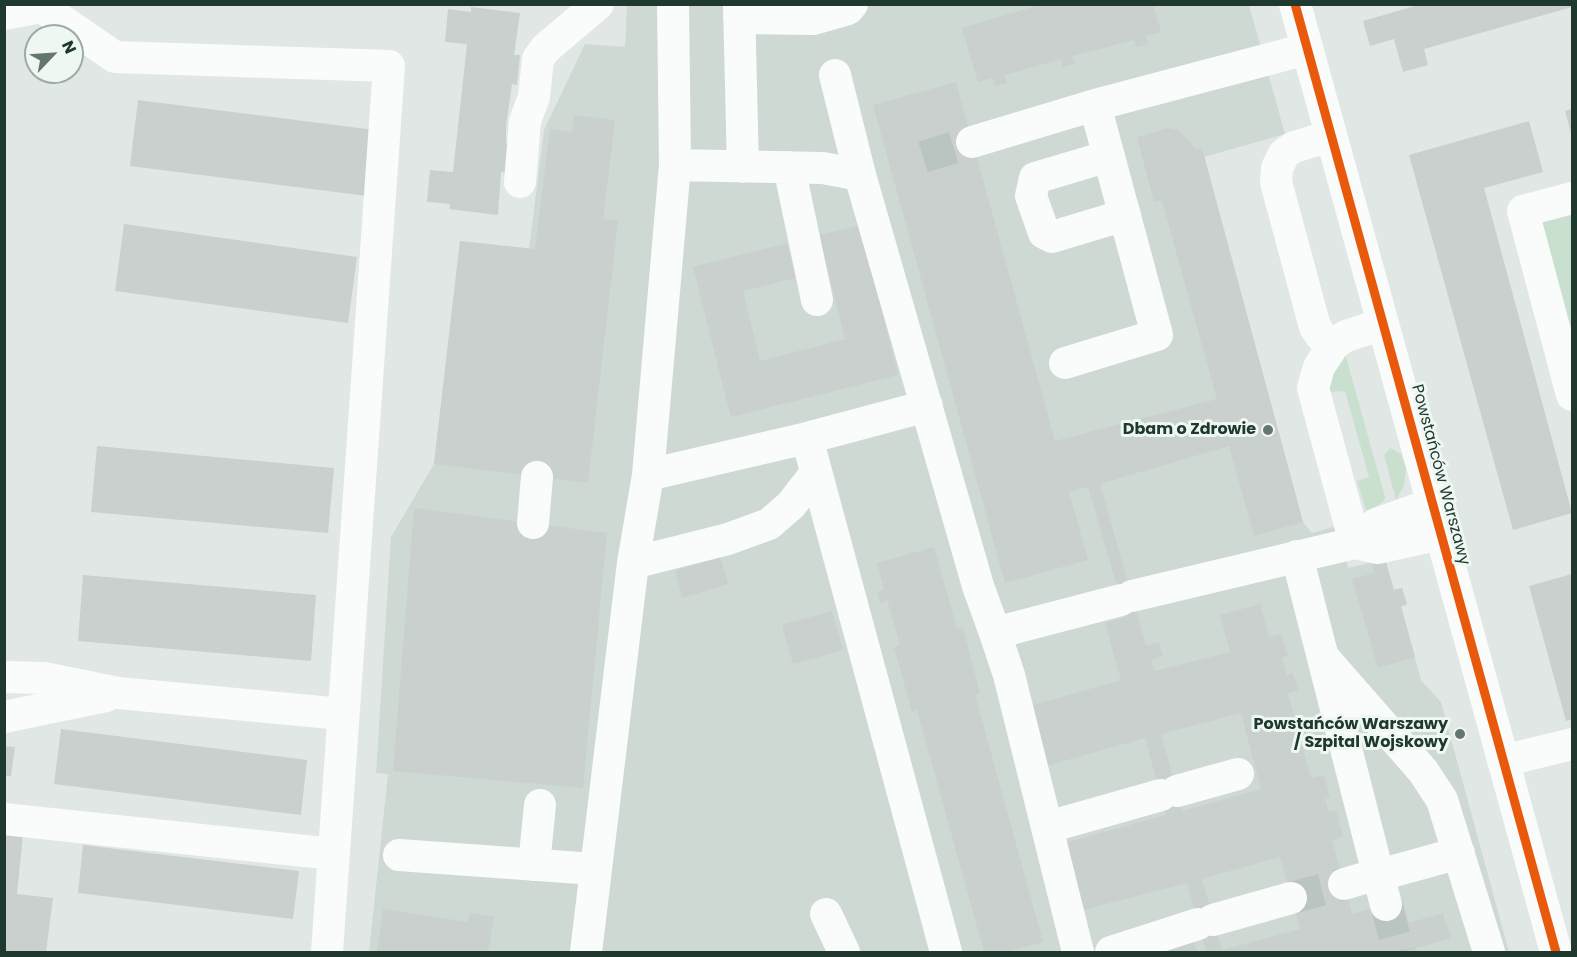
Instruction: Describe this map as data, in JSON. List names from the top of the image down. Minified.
{"streets":{"street":["Powstańców Warszawy"]},"places":["Dbam o Zdrowie","Powstańców Warszawy / Szpital Wojskowy"],"north":"top right"}
